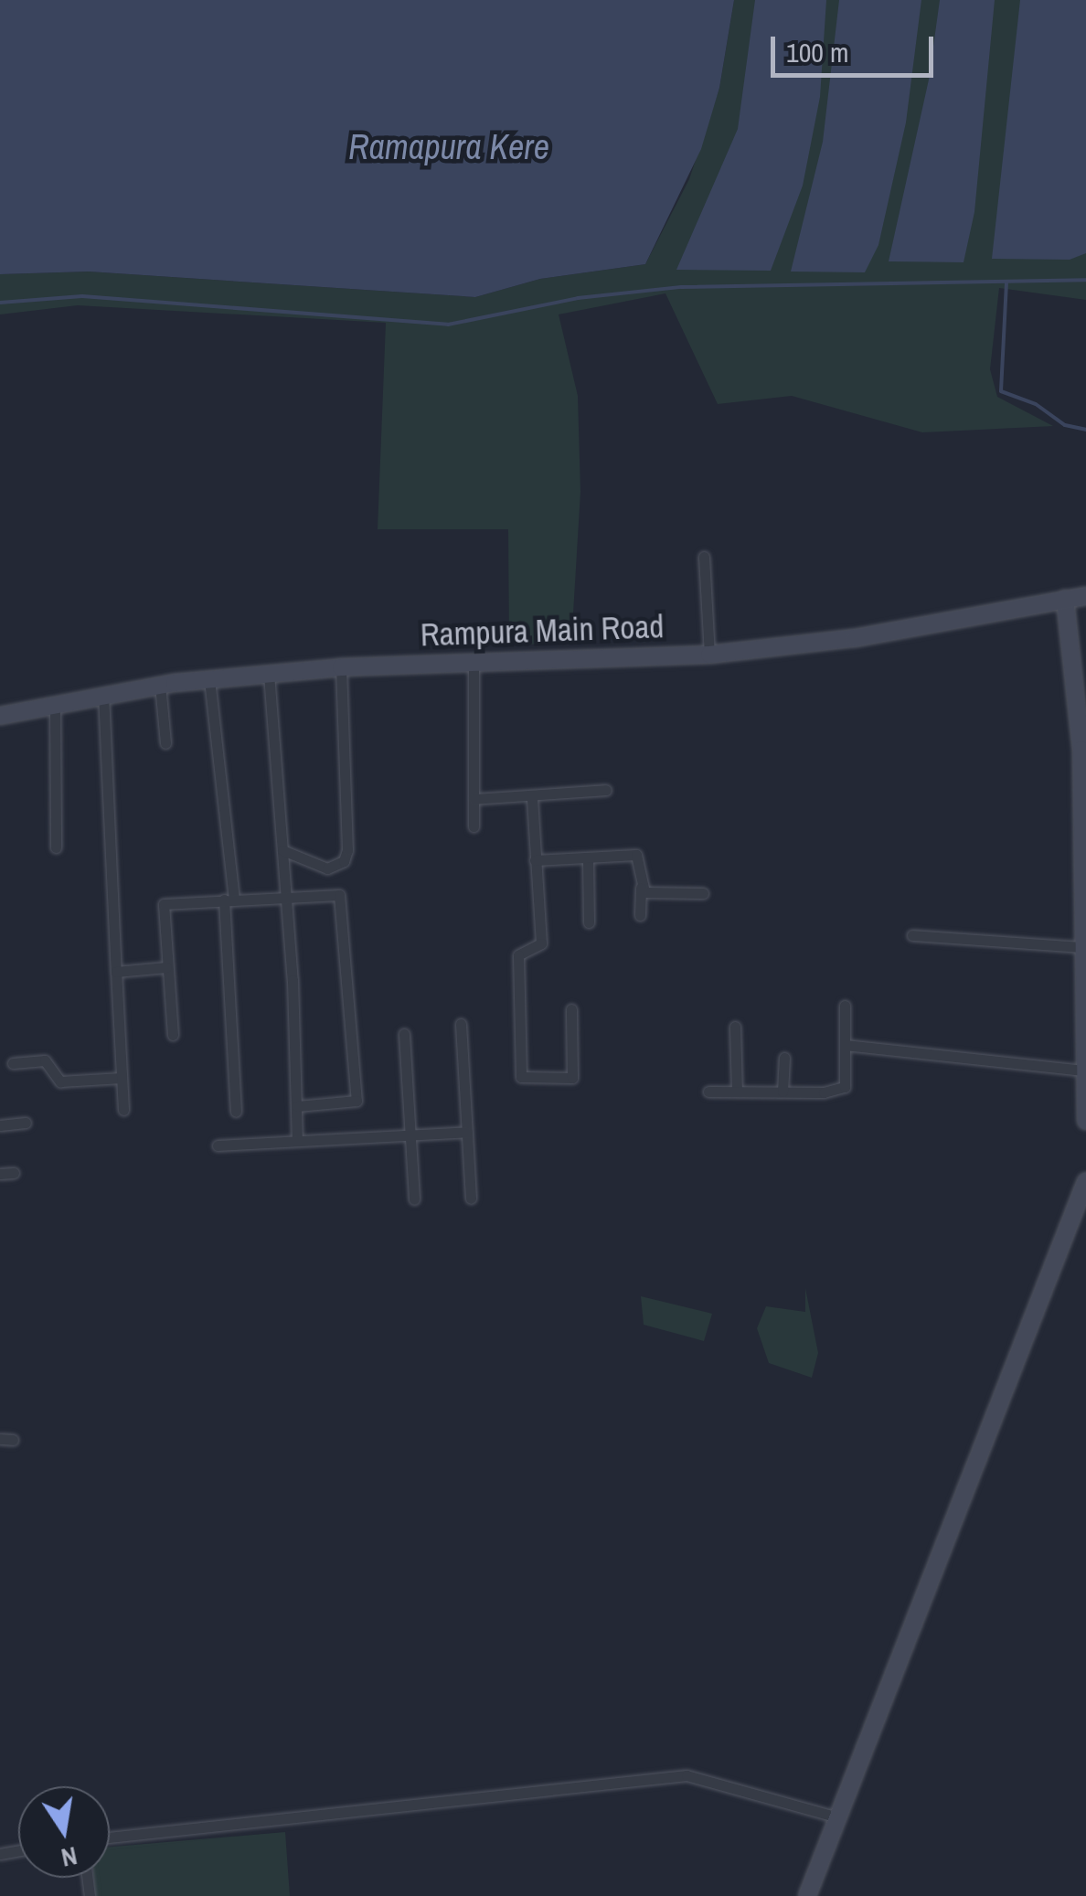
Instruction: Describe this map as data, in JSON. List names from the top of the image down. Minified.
{"streets":{"main road":["Rampura Main Road"]},"water":["Ramapura Kere"],"scale_bar":"100 m","north":"bottom"}
